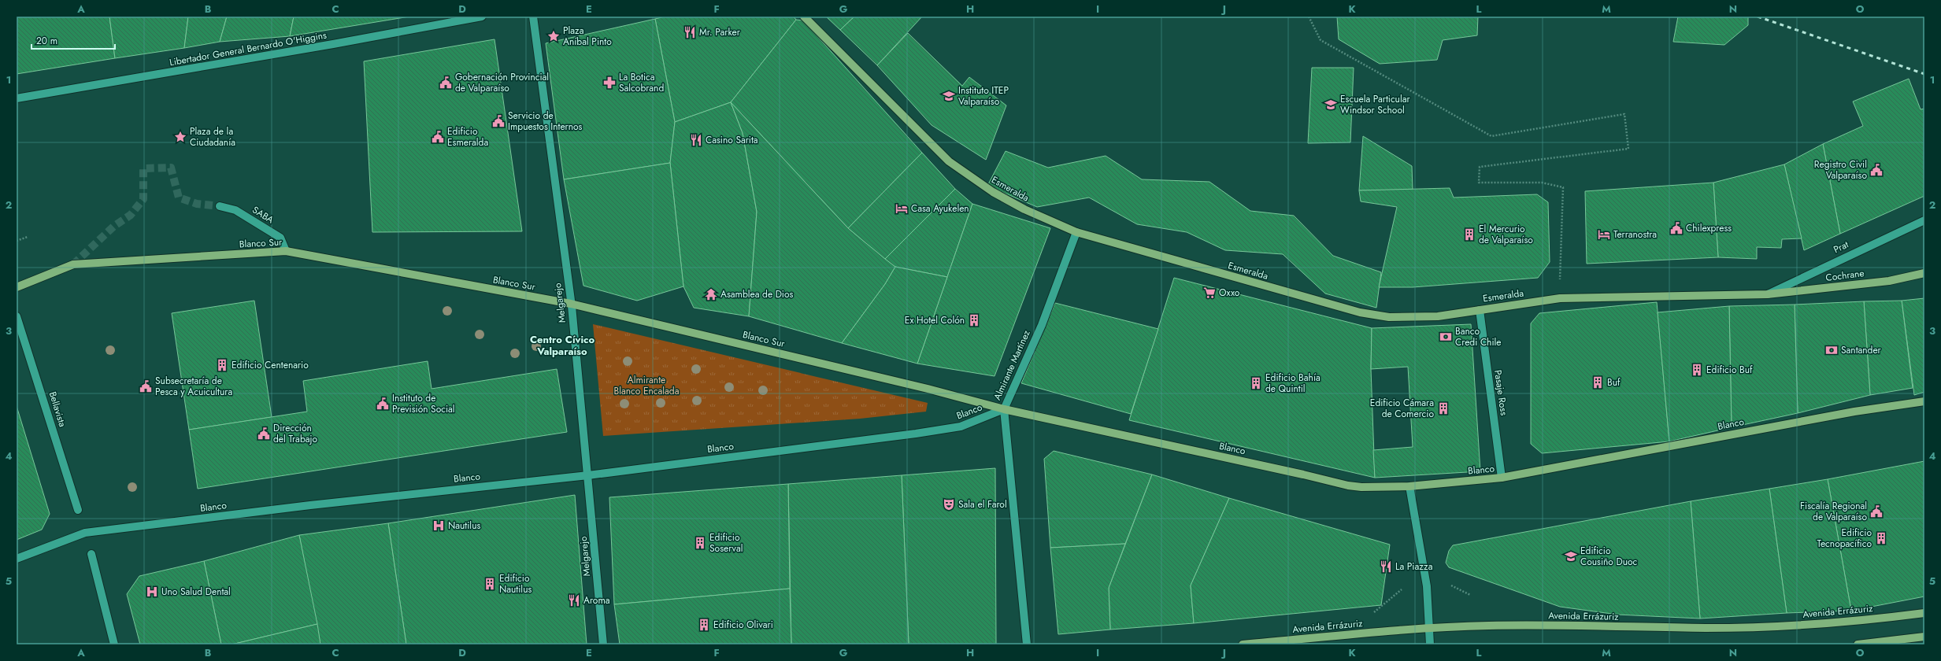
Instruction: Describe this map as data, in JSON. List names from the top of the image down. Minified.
{"streets":{"main road":["Esmeralda","Blanco Sur","Cochrane","Blanco","Avenida Errázuriz"],"street":["Libertador General Bernardo O'Higgins","SABA","Prat","Melgarejo","Almirante Martínez","Pasaje Ross","Bellavista"]},"crossings":[["Esmeralda","Prat"],["Esmeralda","Cochrane"],["Esmeralda","Almirante Martínez"],["Esmeralda","Pasaje Ross"],["SABA","Blanco Sur"],["Blanco Sur","Melgarejo"],["Blanco Sur","Almirante Martínez"],["Blanco Sur","Blanco"],["Prat","Cochrane"],["Melgarejo","Blanco"],["Almirante Martínez","Blanco"],["Pasaje Ross","Blanco"]],"districts":["Centro Cívico Valparaíso"],"parks":["Almirante Blanco Encalada"],"places":{"restaurant":["Mr. Parker","Casino Sarita","La Piazza","Aroma"],"place":["Plaza Aníbal Pinto","Plaza de la Ciudadanía"],"public building":["Gobernación Provincial de Valparaíso","Servicio de Impuestos Internos","Edificio Esmeralda","Registro Civil Valparaíso","Chilexpress","Subsecretaría de Pesca y Acuicultura","Instituto de Previsión Social","Dirección del Trabajo","Fiscalía Regional de Valparaíso"],"pharmacy":["La Botica Salcobrand"],"school or university":["Instituto ITEP Valparaíso","Escuela Particular Windsor School","Edificio Cousiño Duoc"],"hotel":["Casa Ayukelen","Terranostra"],"building":["El Mercurio de Valparaíso","Ex Hotel Colón","Edificio Centenario","Edificio Buf","Buf","Edificio Bahía de Quintil","Edificio Cámara de Comercio","Edificio Tecnopacífico","Edificio Soserval","Edificio Nautilus","Edificio Olivari"],"supermarket":["Oxxo"],"temple":["Asamblea de Dios"],"bank":["Banco Credi Chile","Santander"],"theatre":["Sala el Farol"],"hospital":["Nautilus","Uno Salud Dental"]},"scale_bar":"20 m","grid":{"columns":["A","B","C","D","E","F","G","H","I","J","K","L","M","N","O"],"rows":["1","2","3","4","5"]}}
